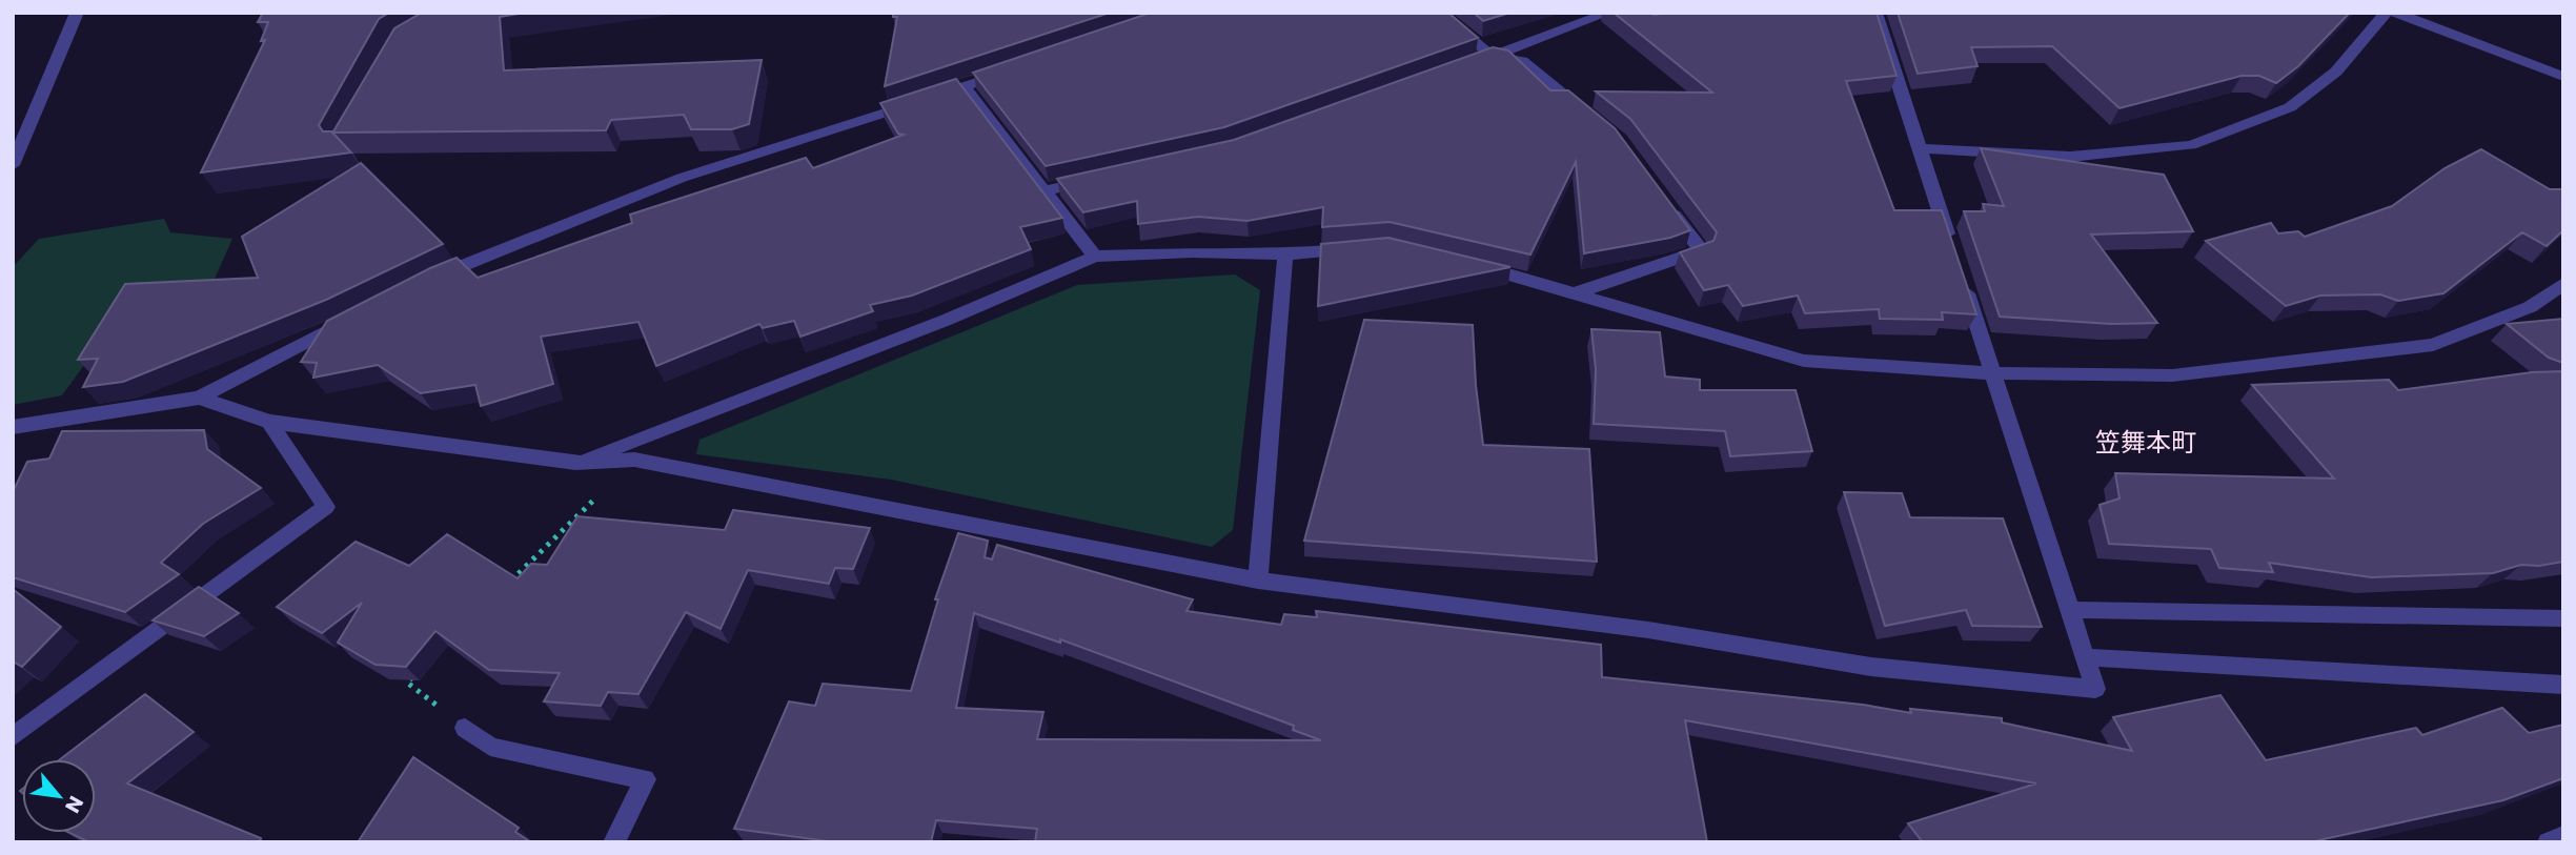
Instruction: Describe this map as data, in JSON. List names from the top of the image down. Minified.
{"districts":["笠舞本町"],"north":"bottom right"}
